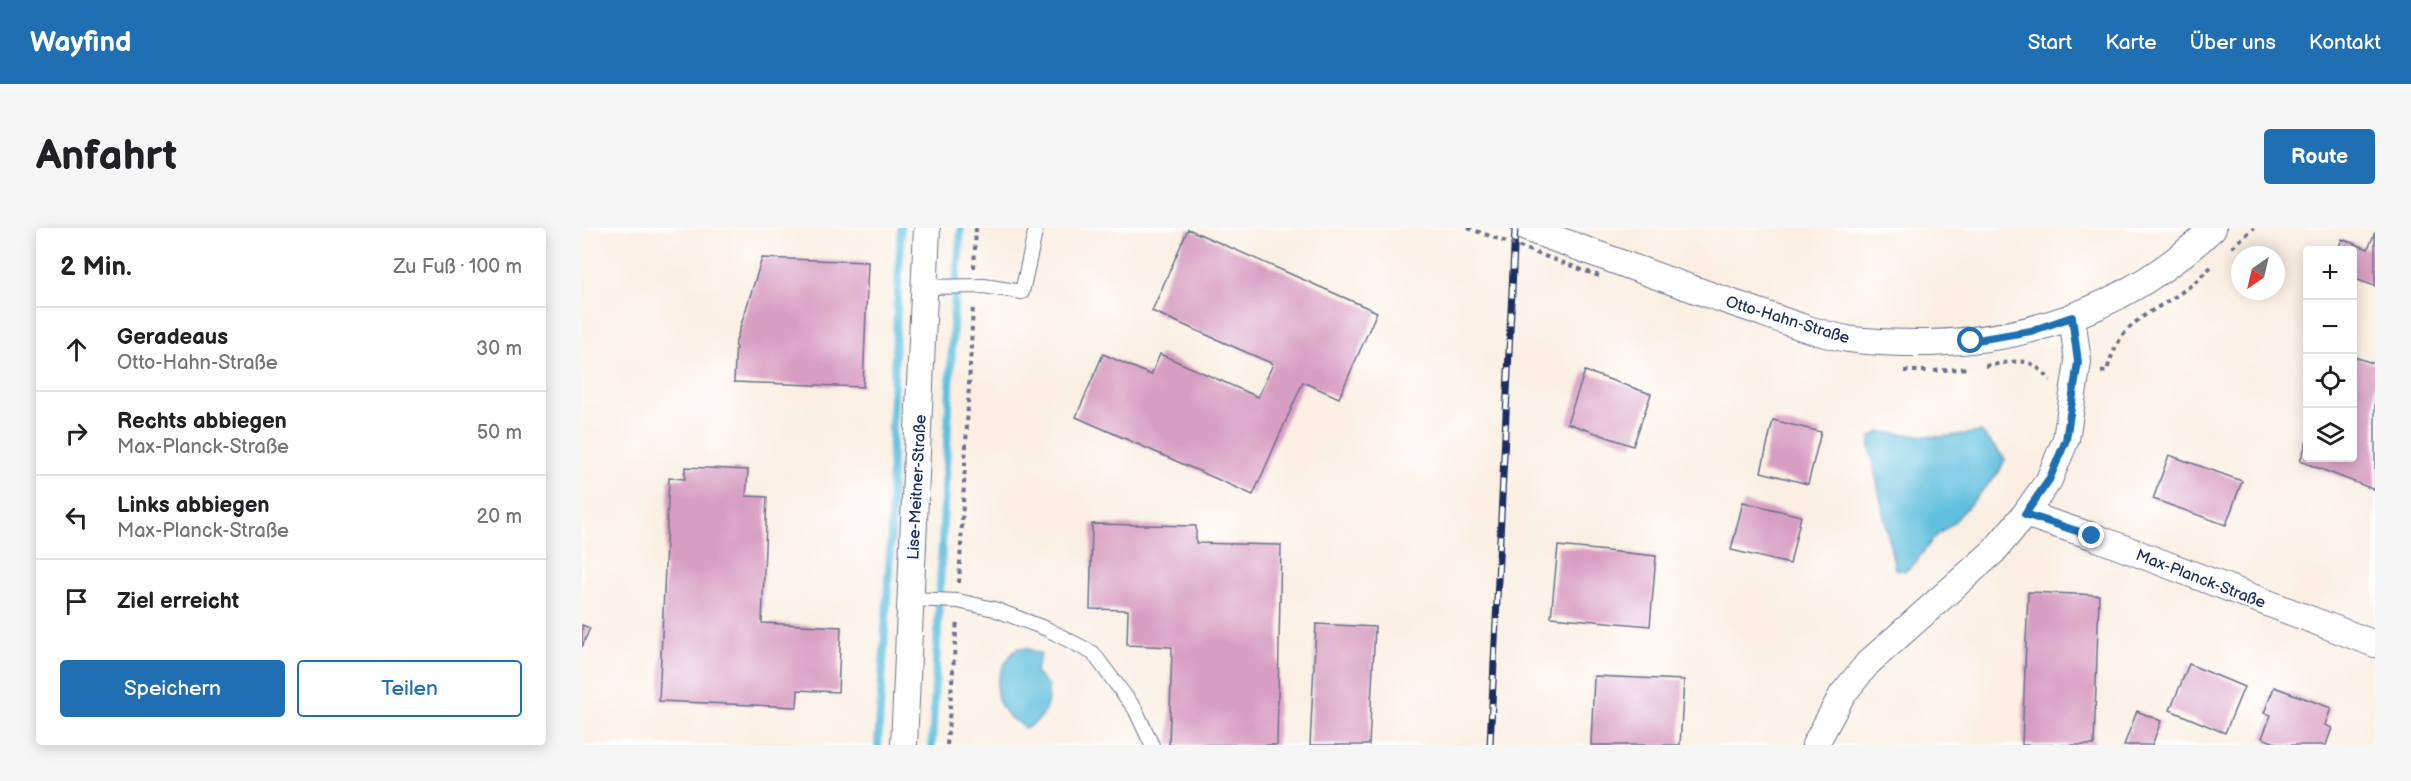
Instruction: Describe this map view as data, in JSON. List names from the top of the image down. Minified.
{"streets":{"street":["Otto-Hahn-Straße","Lise-Meitner-Straße","Max-Planck-Straße"]},"north":"bottom left","page":{"header":"Wayfind","nav":["Start","Karte","Über uns","Kontakt"],"buttons":["Route",["Speichern","Teilen"]],"title":"Anfahrt","heading":["2 Min.","Zu Fuß · 100 m"],"map_buttons":["+","−"],"list":[["Geradeaus","Otto-Hahn-Straße","30 m"],["Rechts abbiegen","Max-Planck-Straße","50 m"],["Links abbiegen","Max-Planck-Straße","20 m"],"Ziel erreicht"]}}
